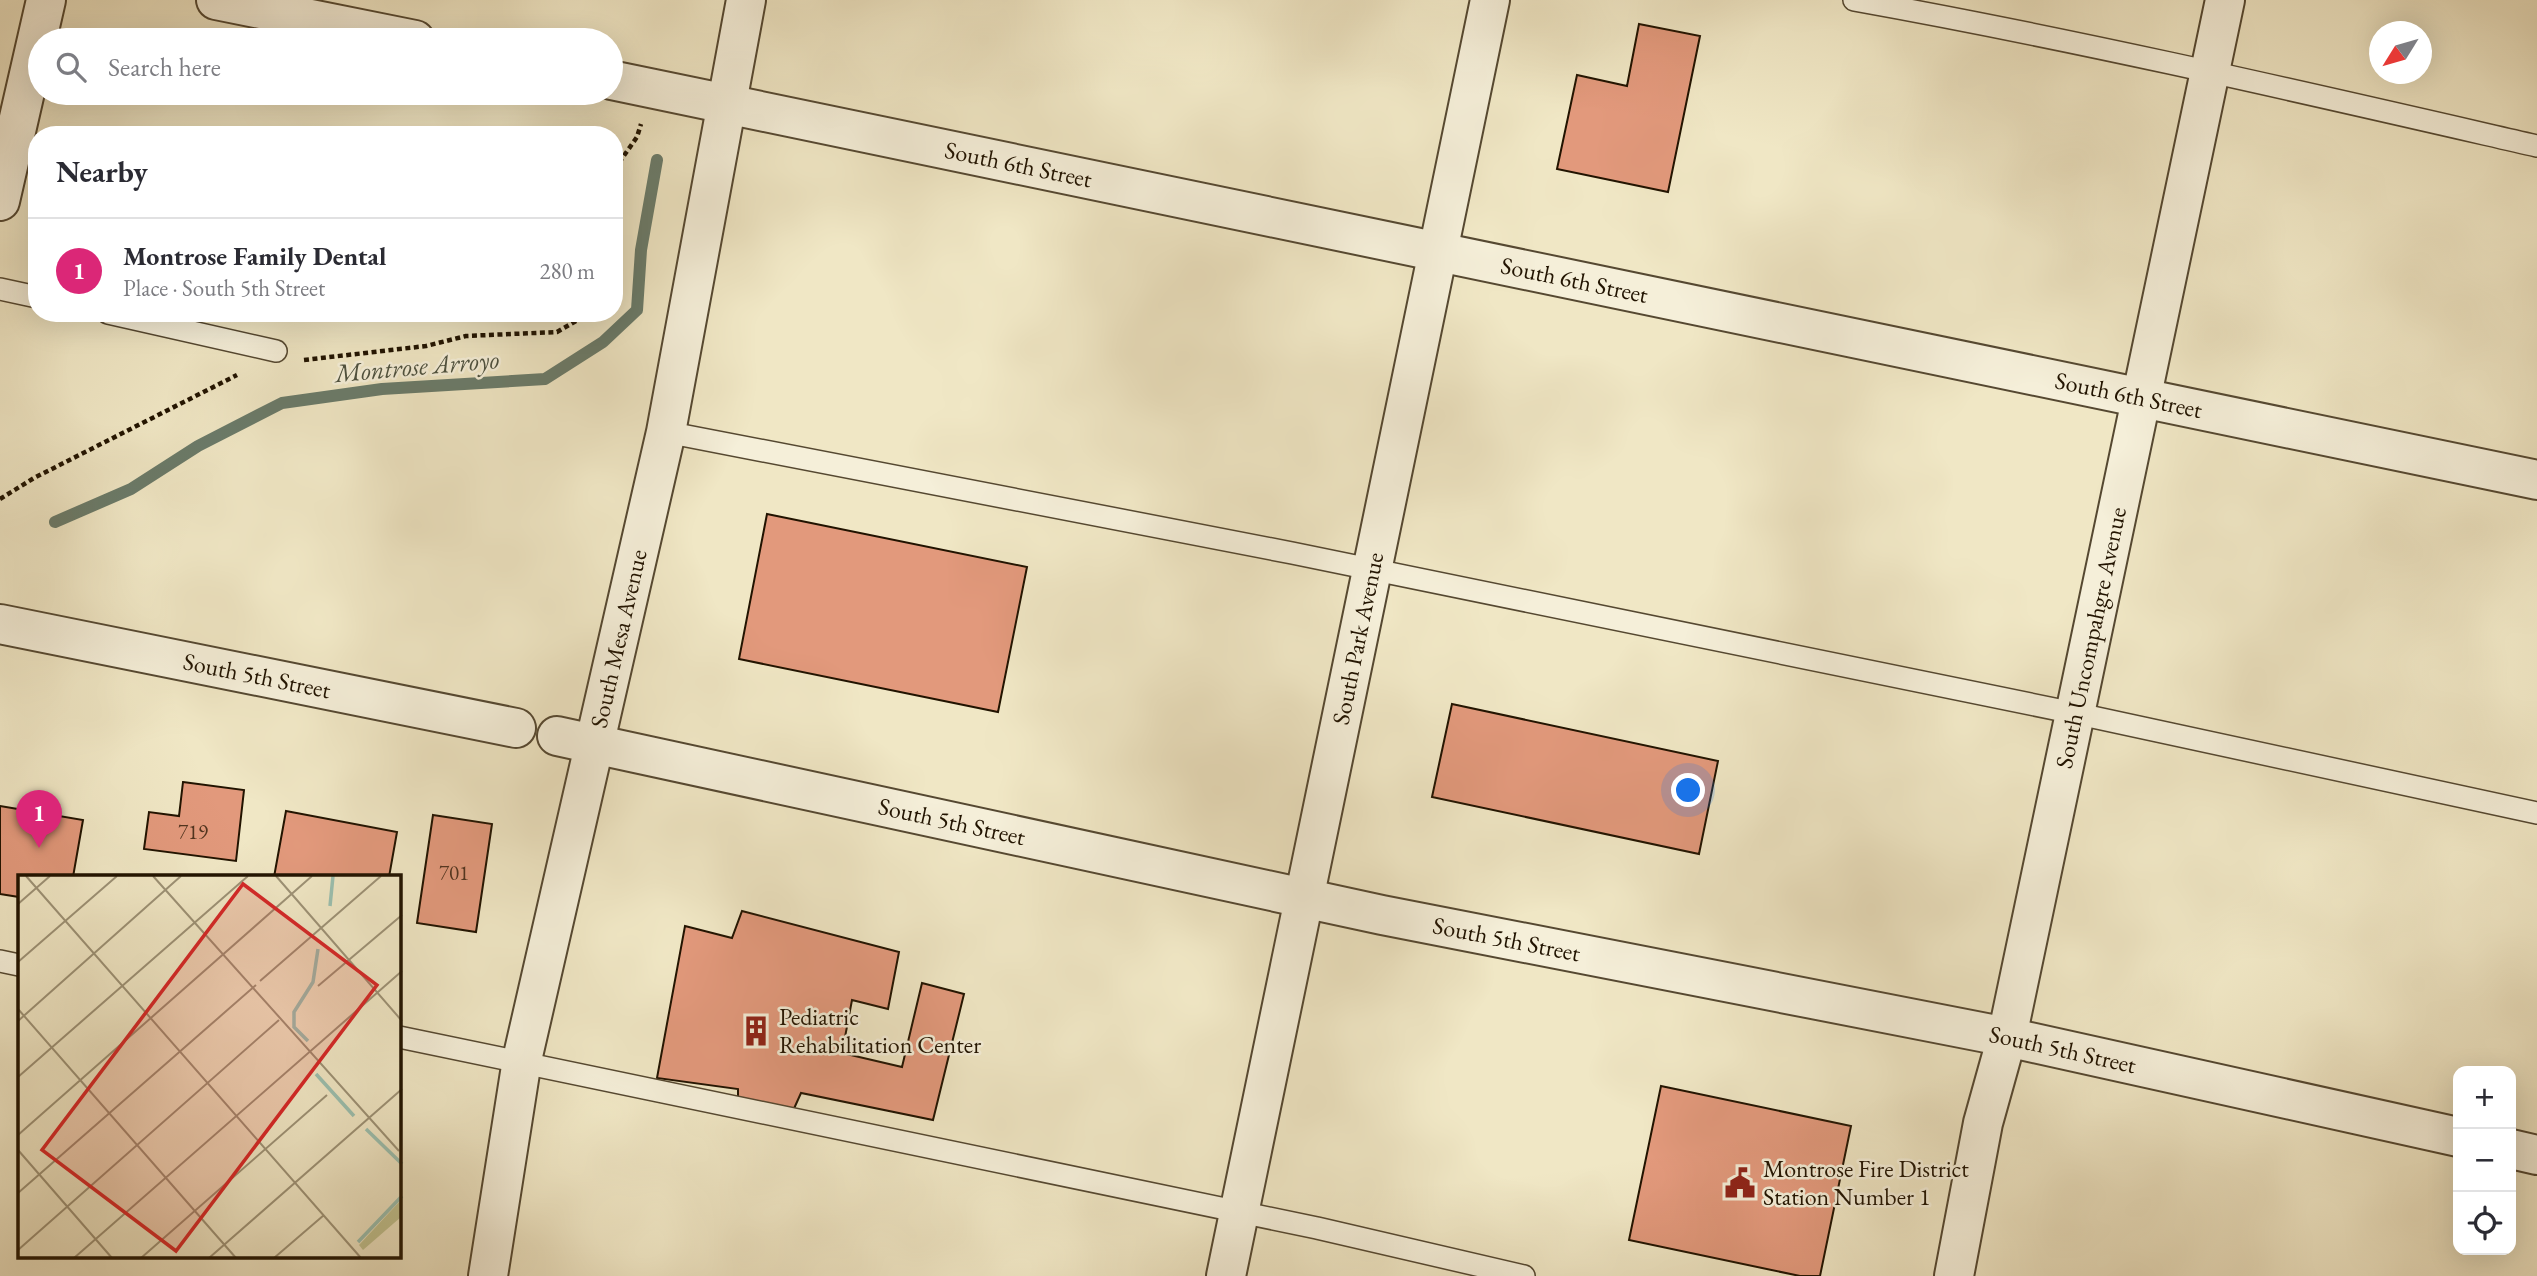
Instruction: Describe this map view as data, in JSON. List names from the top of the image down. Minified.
{"streets":{"street":["South 6th Street","South Park Avenue","South Uncompahgre Avenue","South Mesa Avenue","South 5th Street"]},"crossings":[["South 6th Street","South Park Avenue"],["South 6th Street","South Uncompahgre Avenue"],["South 6th Street","South Mesa Avenue"],["South Park Avenue","South 5th Street"],["South Uncompahgre Avenue","South 5th Street"],["South Mesa Avenue","South 5th Street"]],"water":["Montrose Arroyo"],"places":{"building":["Pediatric Rehabilitation Center"],"public building":["Montrose Fire District Station Number 1"]},"house_numbers":["719","701"],"north":"bottom left","page":{"search":"Search here","heading":"Nearby","list":[{"mark":"1","name":"Montrose Family Dental","note":"Place · South 5th Street","value":"280 m"}],"pins":"1","map_buttons":["+","−"]}}
